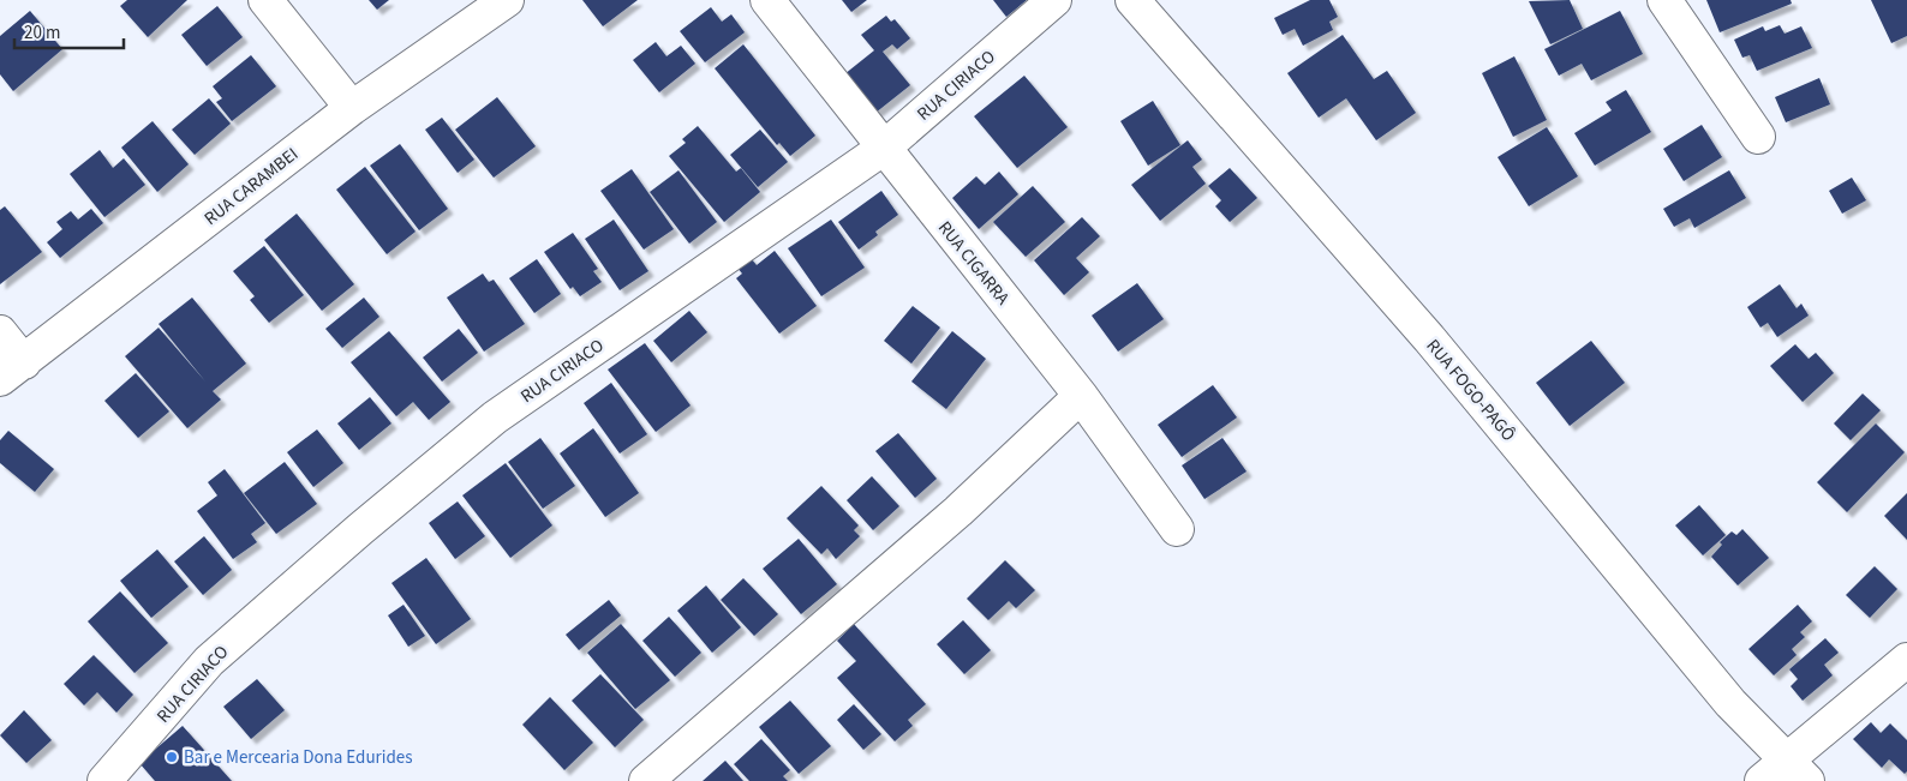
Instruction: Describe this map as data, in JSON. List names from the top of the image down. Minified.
{"streets":{"street":["RUA CIRIACO","RUA CARAMBEI","RUA CIGARRA","RUA FOGO-PAGÔ"]},"crossings":[["RUA CIRIACO","RUA CIGARRA"]],"places":["Bar e Mercearia Dona Edurides"],"scale_bar":"20 m"}
